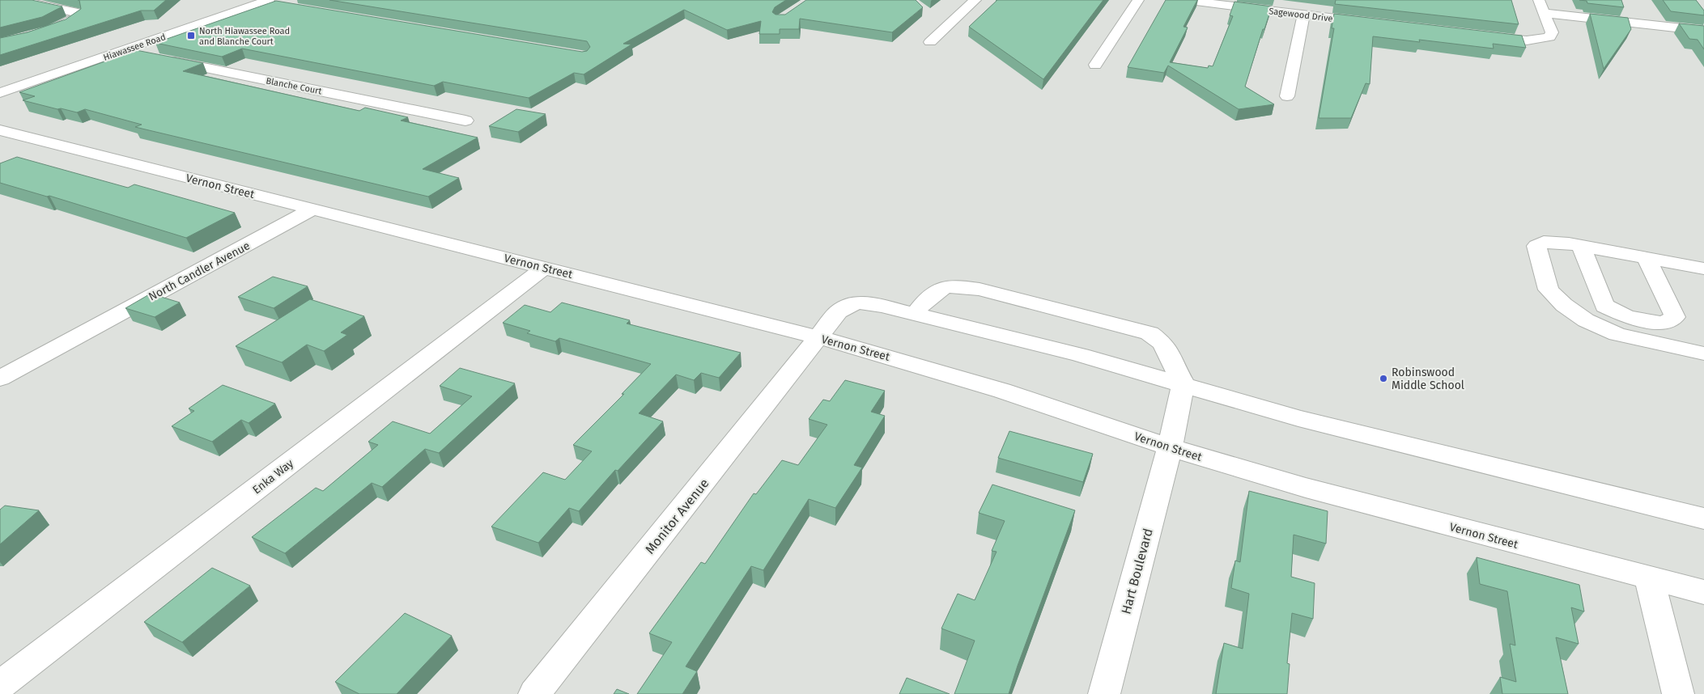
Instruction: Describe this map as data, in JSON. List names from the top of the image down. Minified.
{"streets":{"street":["Sagewood Drive","Hiawassee Road","Blanche Court","Vernon Street","North Candler Avenue","Enka Way","Monitor Avenue","Hart Boulevard"]},"crossings":[["Vernon Street","North Candler Avenue"],["Vernon Street","Enka Way"],["Vernon Street","Monitor Avenue"],["Vernon Street","Hart Boulevard"],["Monitor Avenue","Hart Boulevard"]],"places":{"transit":["North Hiawassee Road and Blanche Court"],"other":["Robinswood Middle School"]}}
